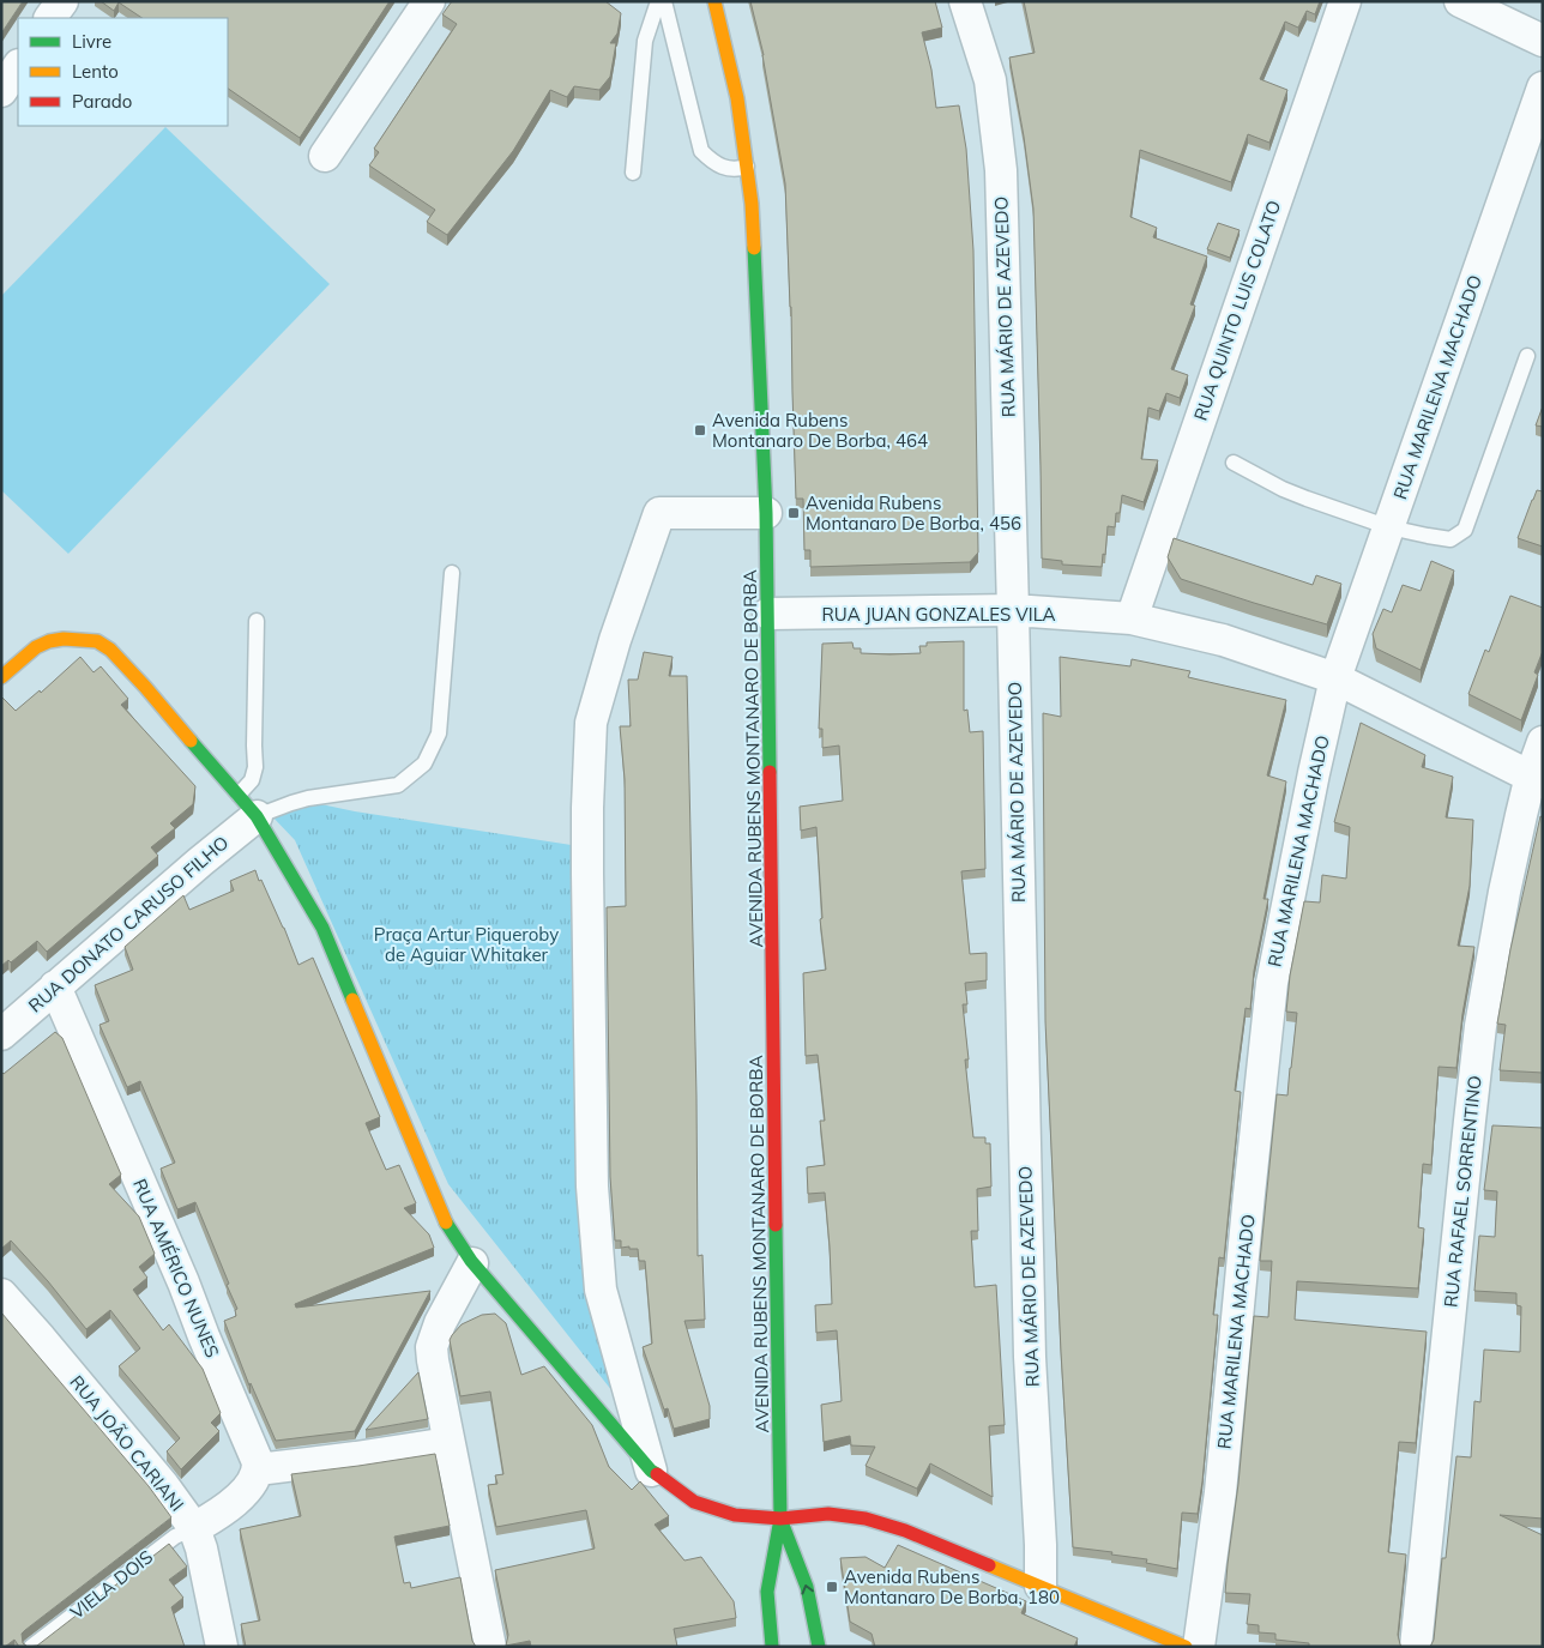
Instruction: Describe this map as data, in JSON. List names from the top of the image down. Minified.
{"streets":{"street":["RUA MÁRIO DE AZEVEDO","RUA QUINTO LUIS COLATO","RUA MARILENA MACHADO","RUA JUAN GONZALES VILA","AVENIDA RUBENS MONTANARO DE BORBA","RUA DONATO CARUSO FILHO","RUA RAFAEL SORRENTINO","RUA AMÉRICO NUNES","RUA JOÃO CARIANI"],"lane":["VIELA DOIS"]},"crossings":[["RUA MÁRIO DE AZEVEDO","RUA JUAN GONZALES VILA"],["RUA QUINTO LUIS COLATO","RUA JUAN GONZALES VILA"],["RUA MARILENA MACHADO","RUA JUAN GONZALES VILA"],["RUA JUAN GONZALES VILA","AVENIDA RUBENS MONTANARO DE BORBA"],["RUA JUAN GONZALES VILA","RUA RAFAEL SORRENTINO"],["RUA DONATO CARUSO FILHO","RUA AMÉRICO NUNES"],["RUA JOÃO CARIANI","VIELA DOIS"]],"parks":["Praça Artur Piqueroby de Aguiar Whitaker"],"places":{"transit":["Avenida Rubens Montanaro De Borba, 464","Avenida Rubens Montanaro De Borba, 456","Avenida Rubens Montanaro De Borba, 180"]},"legend":["Livre","Lento","Parado"]}
